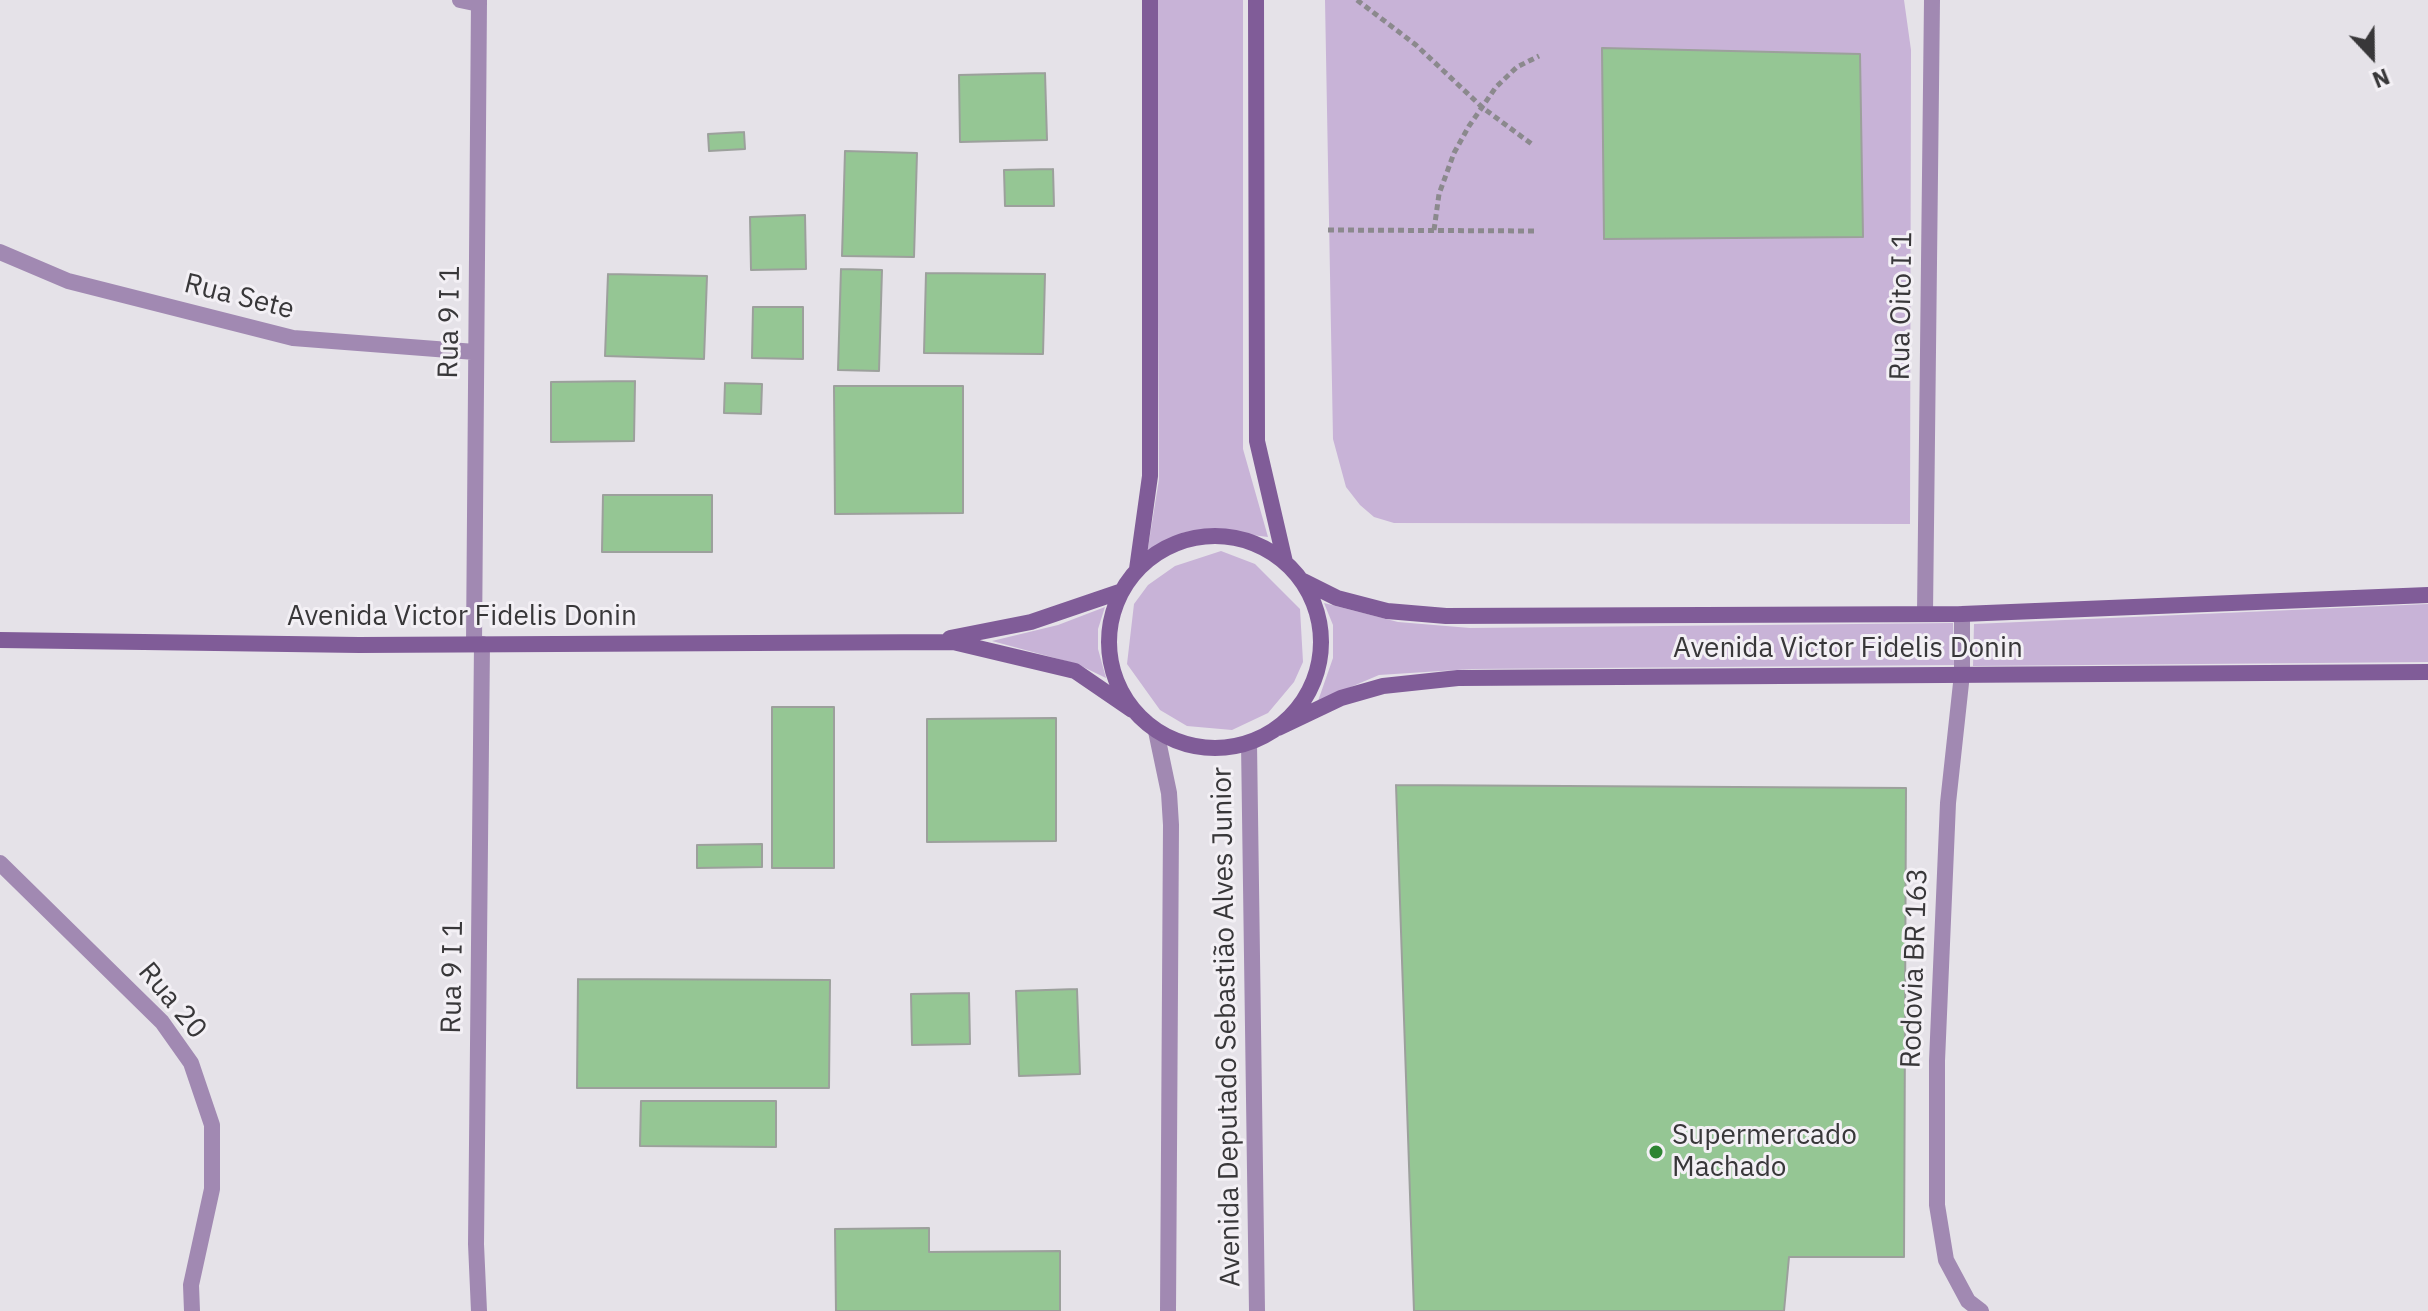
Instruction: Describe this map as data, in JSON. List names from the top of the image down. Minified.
{"streets":{"street":["Rua Sete","Rua Oito I 1","Rua 9 I 1","Avenida Victor Fidelis Donin","Rodovia BR 163","Rua 20","Avenida Deputado Sebastião Alves Junior"]},"crossings":[["Rua Sete","Rua 9 I 1"],["Rua Oito I 1","Avenida Victor Fidelis Donin"],["Rua 9 I 1","Avenida Victor Fidelis Donin"],["Avenida Victor Fidelis Donin","Rodovia BR 163"],["Avenida Victor Fidelis Donin","Avenida Deputado Sebastião Alves Junior"]],"places":["Supermercado Machado"],"north":"bottom"}
